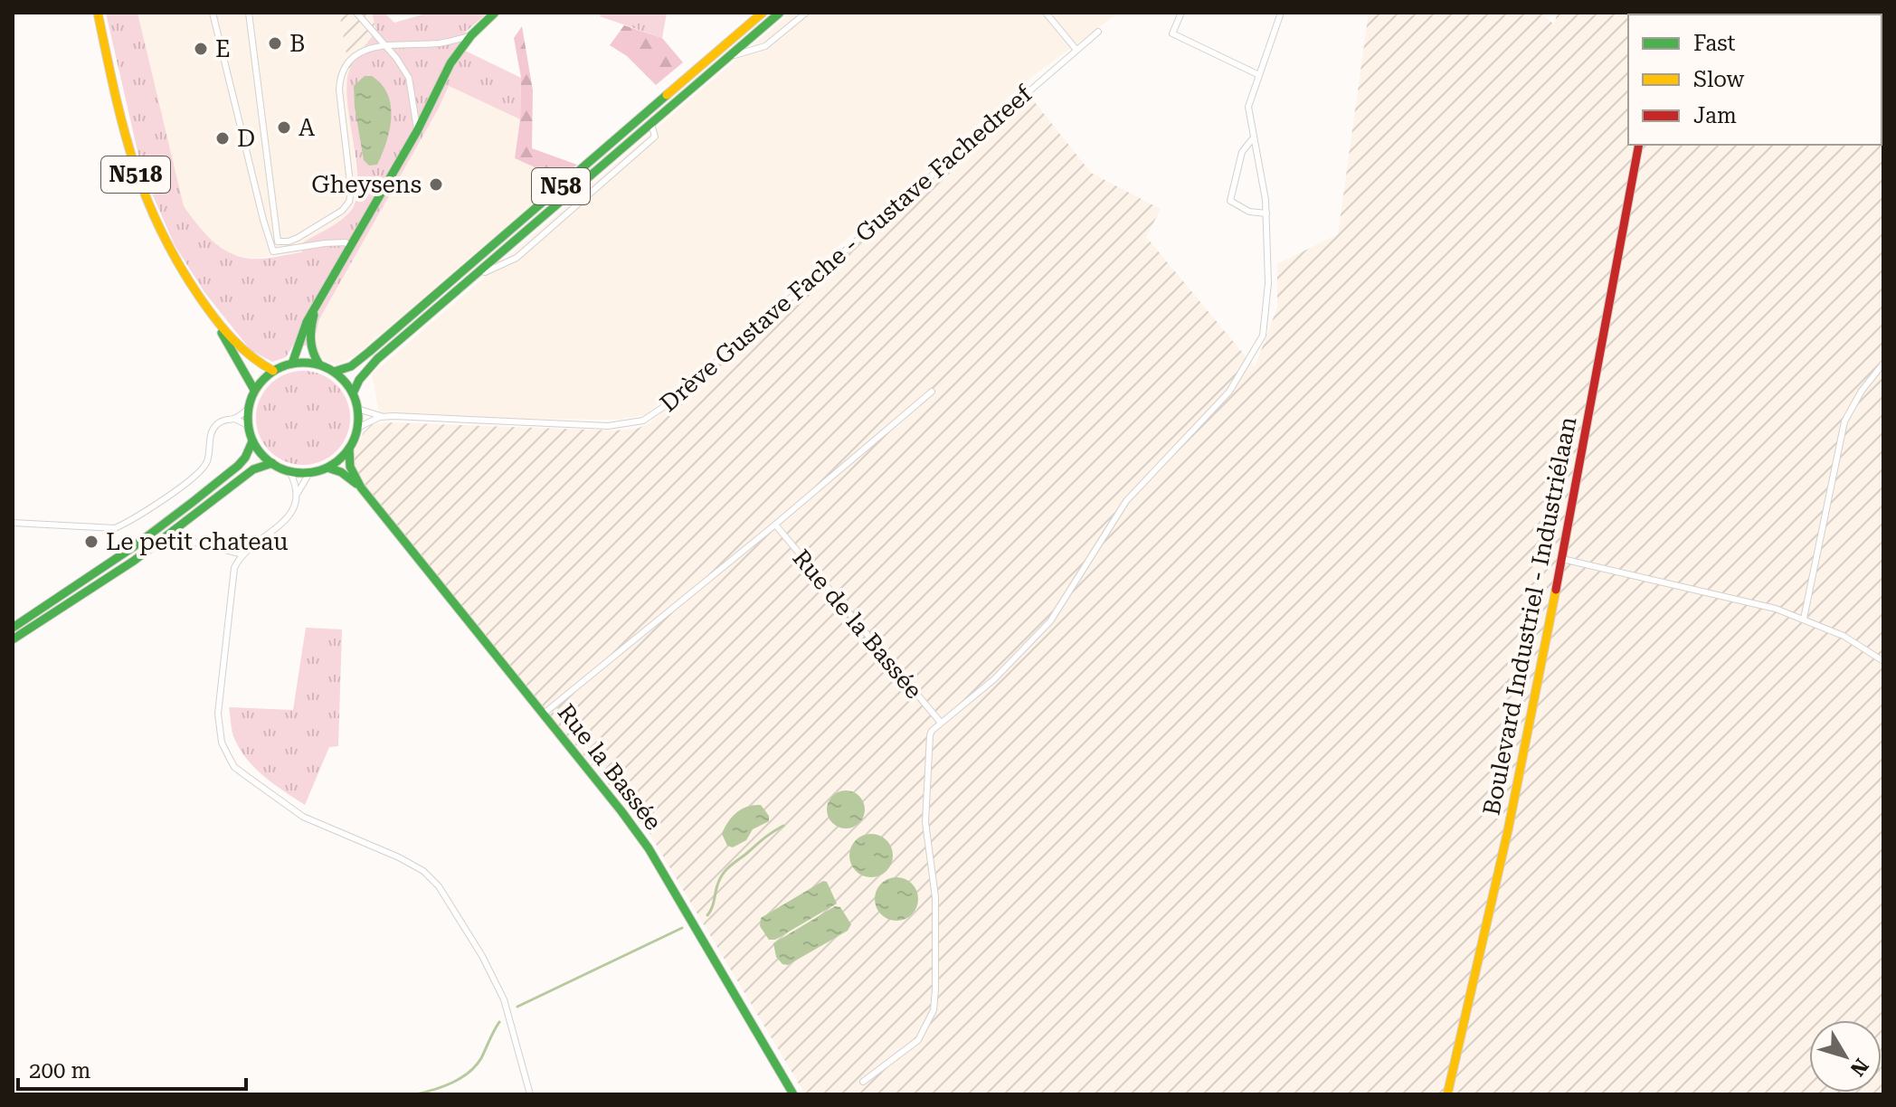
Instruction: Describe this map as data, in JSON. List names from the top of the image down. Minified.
{"streets":{"main road":["N518","N58","Boulevard Industriel - Industriélaan","Rue la Bassée"],"street":["Drève Gustave Fache - Gustave Fachedreef","Rue de la Bassée"]},"crossings":[["N518","N58"],["N518","Drève Gustave Fache - Gustave Fachedreef"],["N518","Rue la Bassée"],["N58","Drève Gustave Fache - Gustave Fachedreef"],["N58","Rue la Bassée"],["Drève Gustave Fache - Gustave Fachedreef","Rue la Bassée"]],"places":["B","E","A","D","Gheysens","Le petit chateau"],"legend":["Fast","Slow","Jam"],"scale_bar":"200 m","north":"bottom right"}
